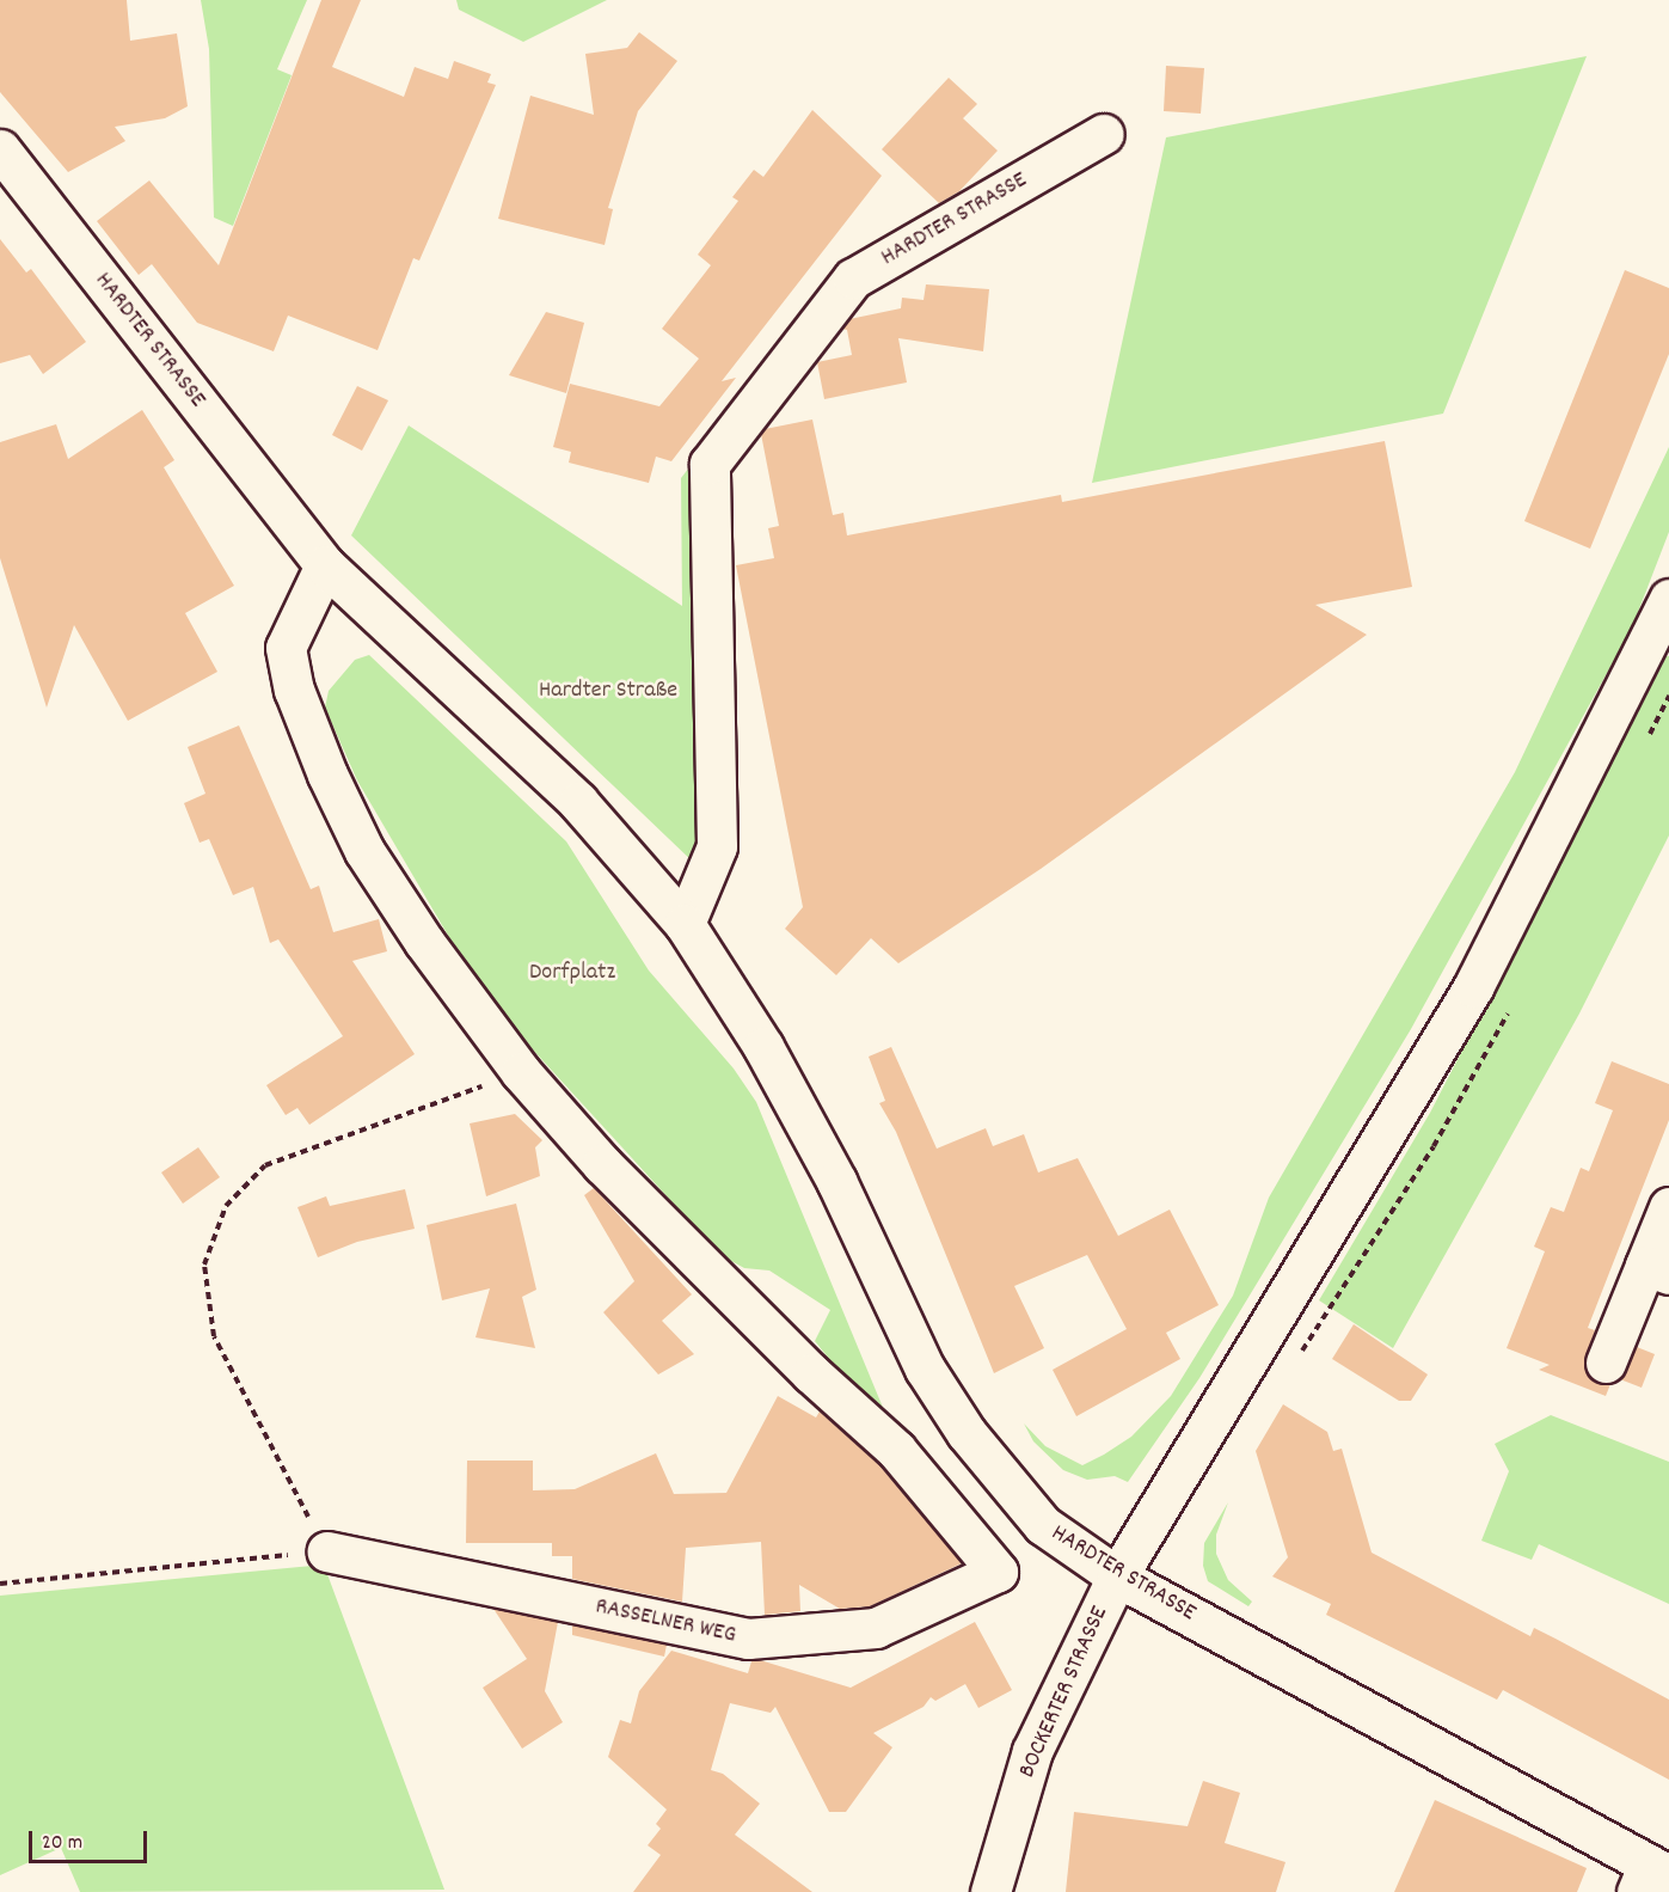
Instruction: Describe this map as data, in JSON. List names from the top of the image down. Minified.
{"streets":{"street":["HARDTER STRASSE","RASSELNER WEG","BOCKERTER STRASSE"]},"crossings":[["HARDTER STRASSE","BOCKERTER STRASSE"]],"parks":["Hardter Straße","Dorfplatz"],"scale_bar":"20 m"}
